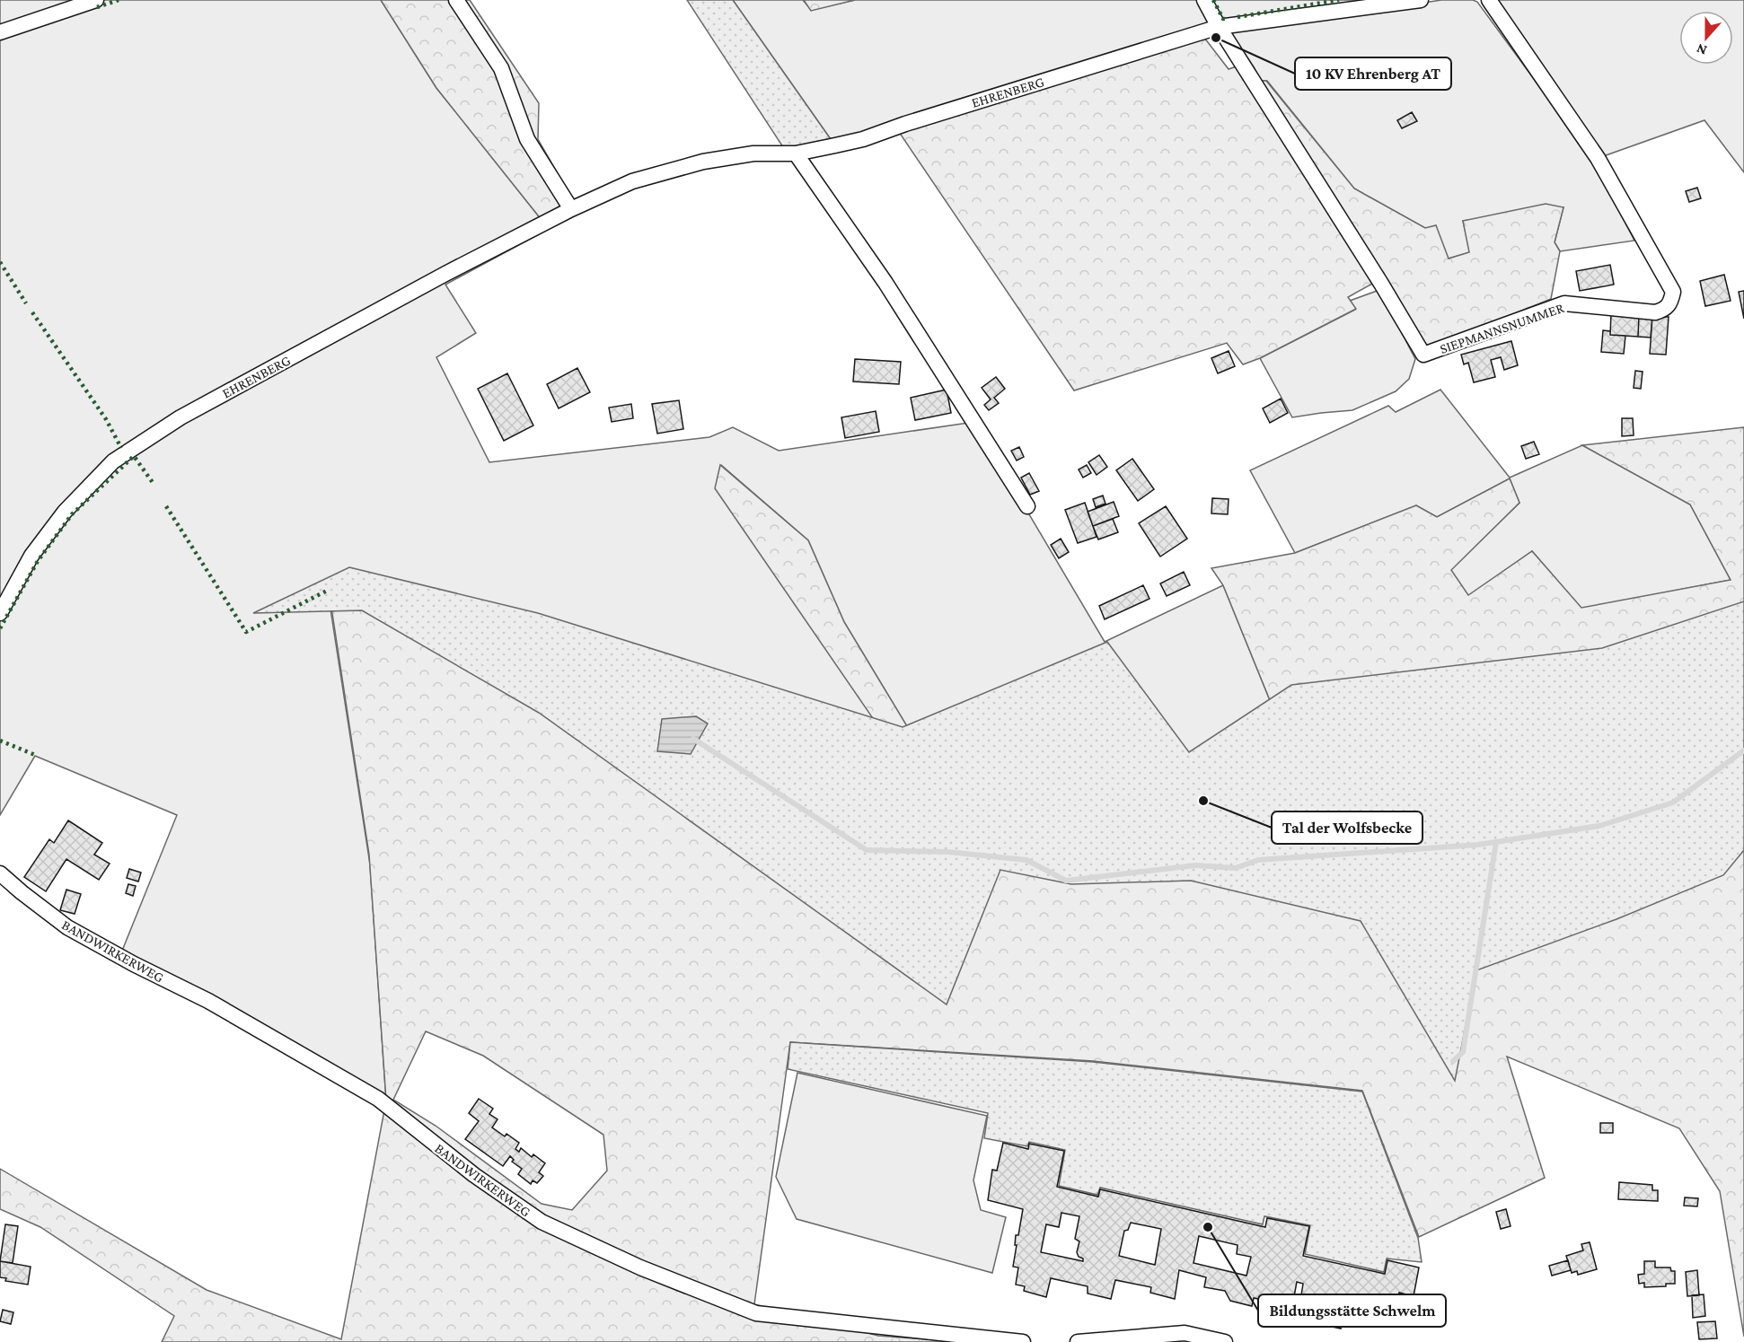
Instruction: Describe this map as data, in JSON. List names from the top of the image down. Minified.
{"streets":{"street":["EHRENBERG","SIEPMANNSNUMMER","BANDWIRKERWEG"]},"crossings":[["EHRENBERG","SIEPMANNSNUMMER"]],"places":["10 KV Ehrenberg AT","Tal der Wolfsbecke","Bildungsstätte Schwelm"],"north":"bottom"}
